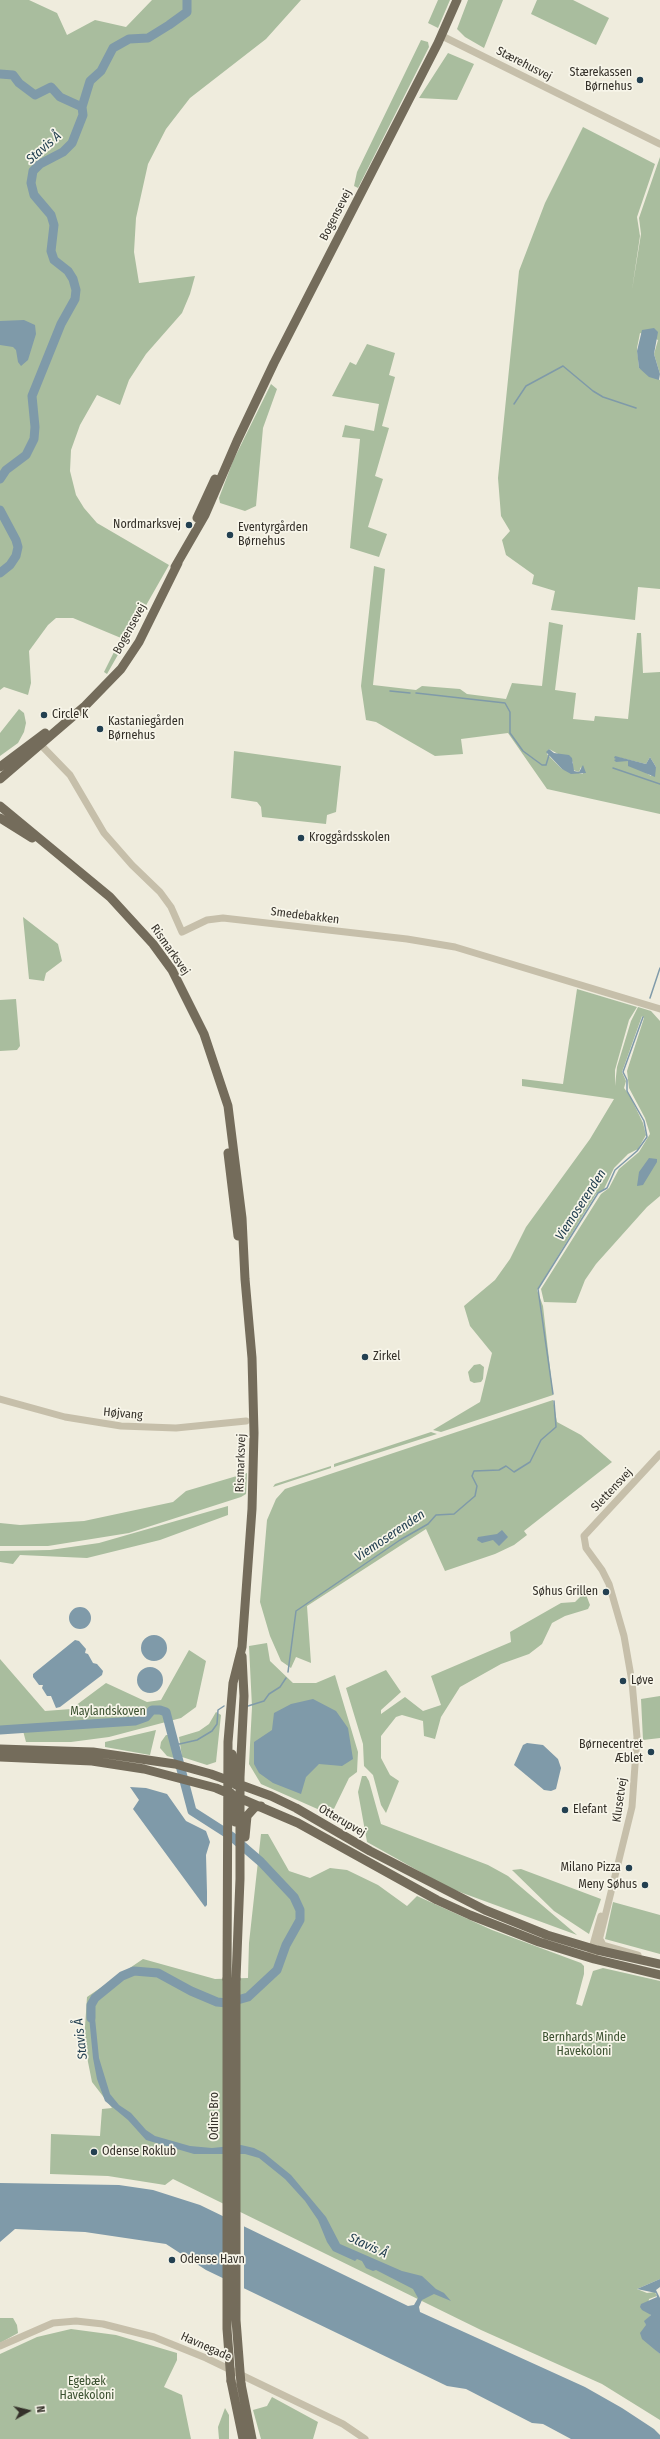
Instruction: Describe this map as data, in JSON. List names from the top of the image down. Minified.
{"streets":{"main road":["Bogensevej","Rismarksvej","Otterupvej","Odins Bro"],"street":["Stærehusvej","Smedebakken","Højvang","Slettensvej","Klusetvej","Havnegade"]},"crossings":[["Stærehusvej","Bogensevej"],["Bogensevej","Smedebakken"],["Rismarksvej","Otterupvej"],["Rismarksvej","Odins Bro"],["Slettensvej","Klusetvej"],["Klusetvej","Otterupvej"],["Otterupvej","Odins Bro"]],"water":["Stavis Å","Viemoserenden"],"parks":["Maylandskoven","Bernhards Minde Havekoloni","Egebæk Havekoloni"],"places":["Stærekassen Børnehus","Nordmarksvej","Eventyrgården Børnehus","Circle K","Kastaniegården Børnehus","Kroggårdsskolen","Zirkel","Søhus Grillen","Løve","Børnecentret Æblet","Elefant","Milano Pizza","Meny Søhus","Odense Roklub","Odense Havn"],"north":"right"}
